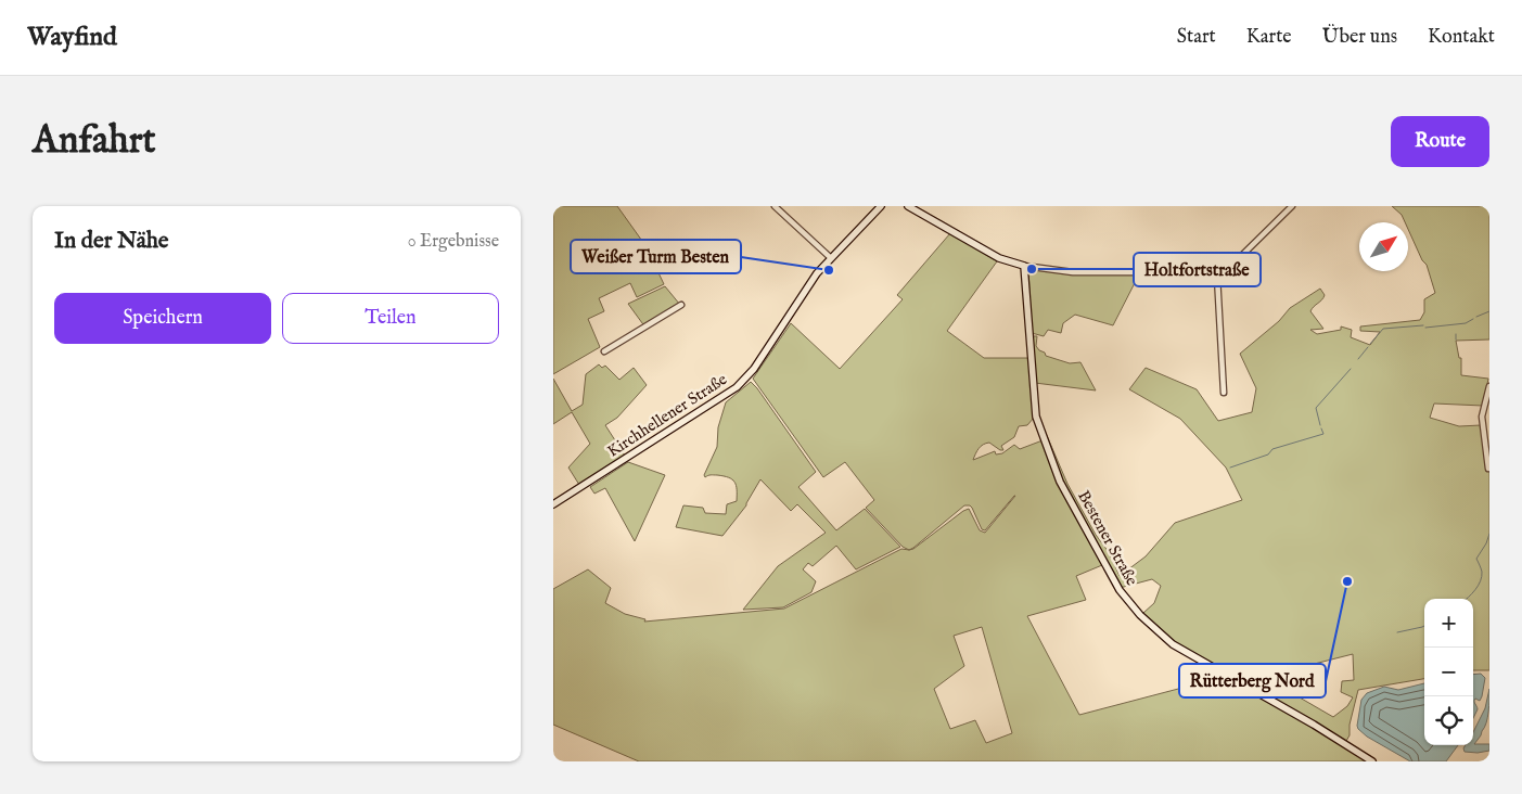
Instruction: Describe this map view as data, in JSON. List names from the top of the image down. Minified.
{"streets":{"street":["Kirchhellener Straße","Bestener Straße"]},"places":["Holtfortstraße","Weißer Turm Besten","Rütterberg Nord"],"north":"top right","page":{"header":"Wayfind","nav":["Start","Karte","Über uns","Kontakt"],"buttons":["Route",["Speichern","Teilen"]],"title":"Anfahrt","heading":["In der Nähe","0 Ergebnisse"],"map_buttons":["+","−"]}}
